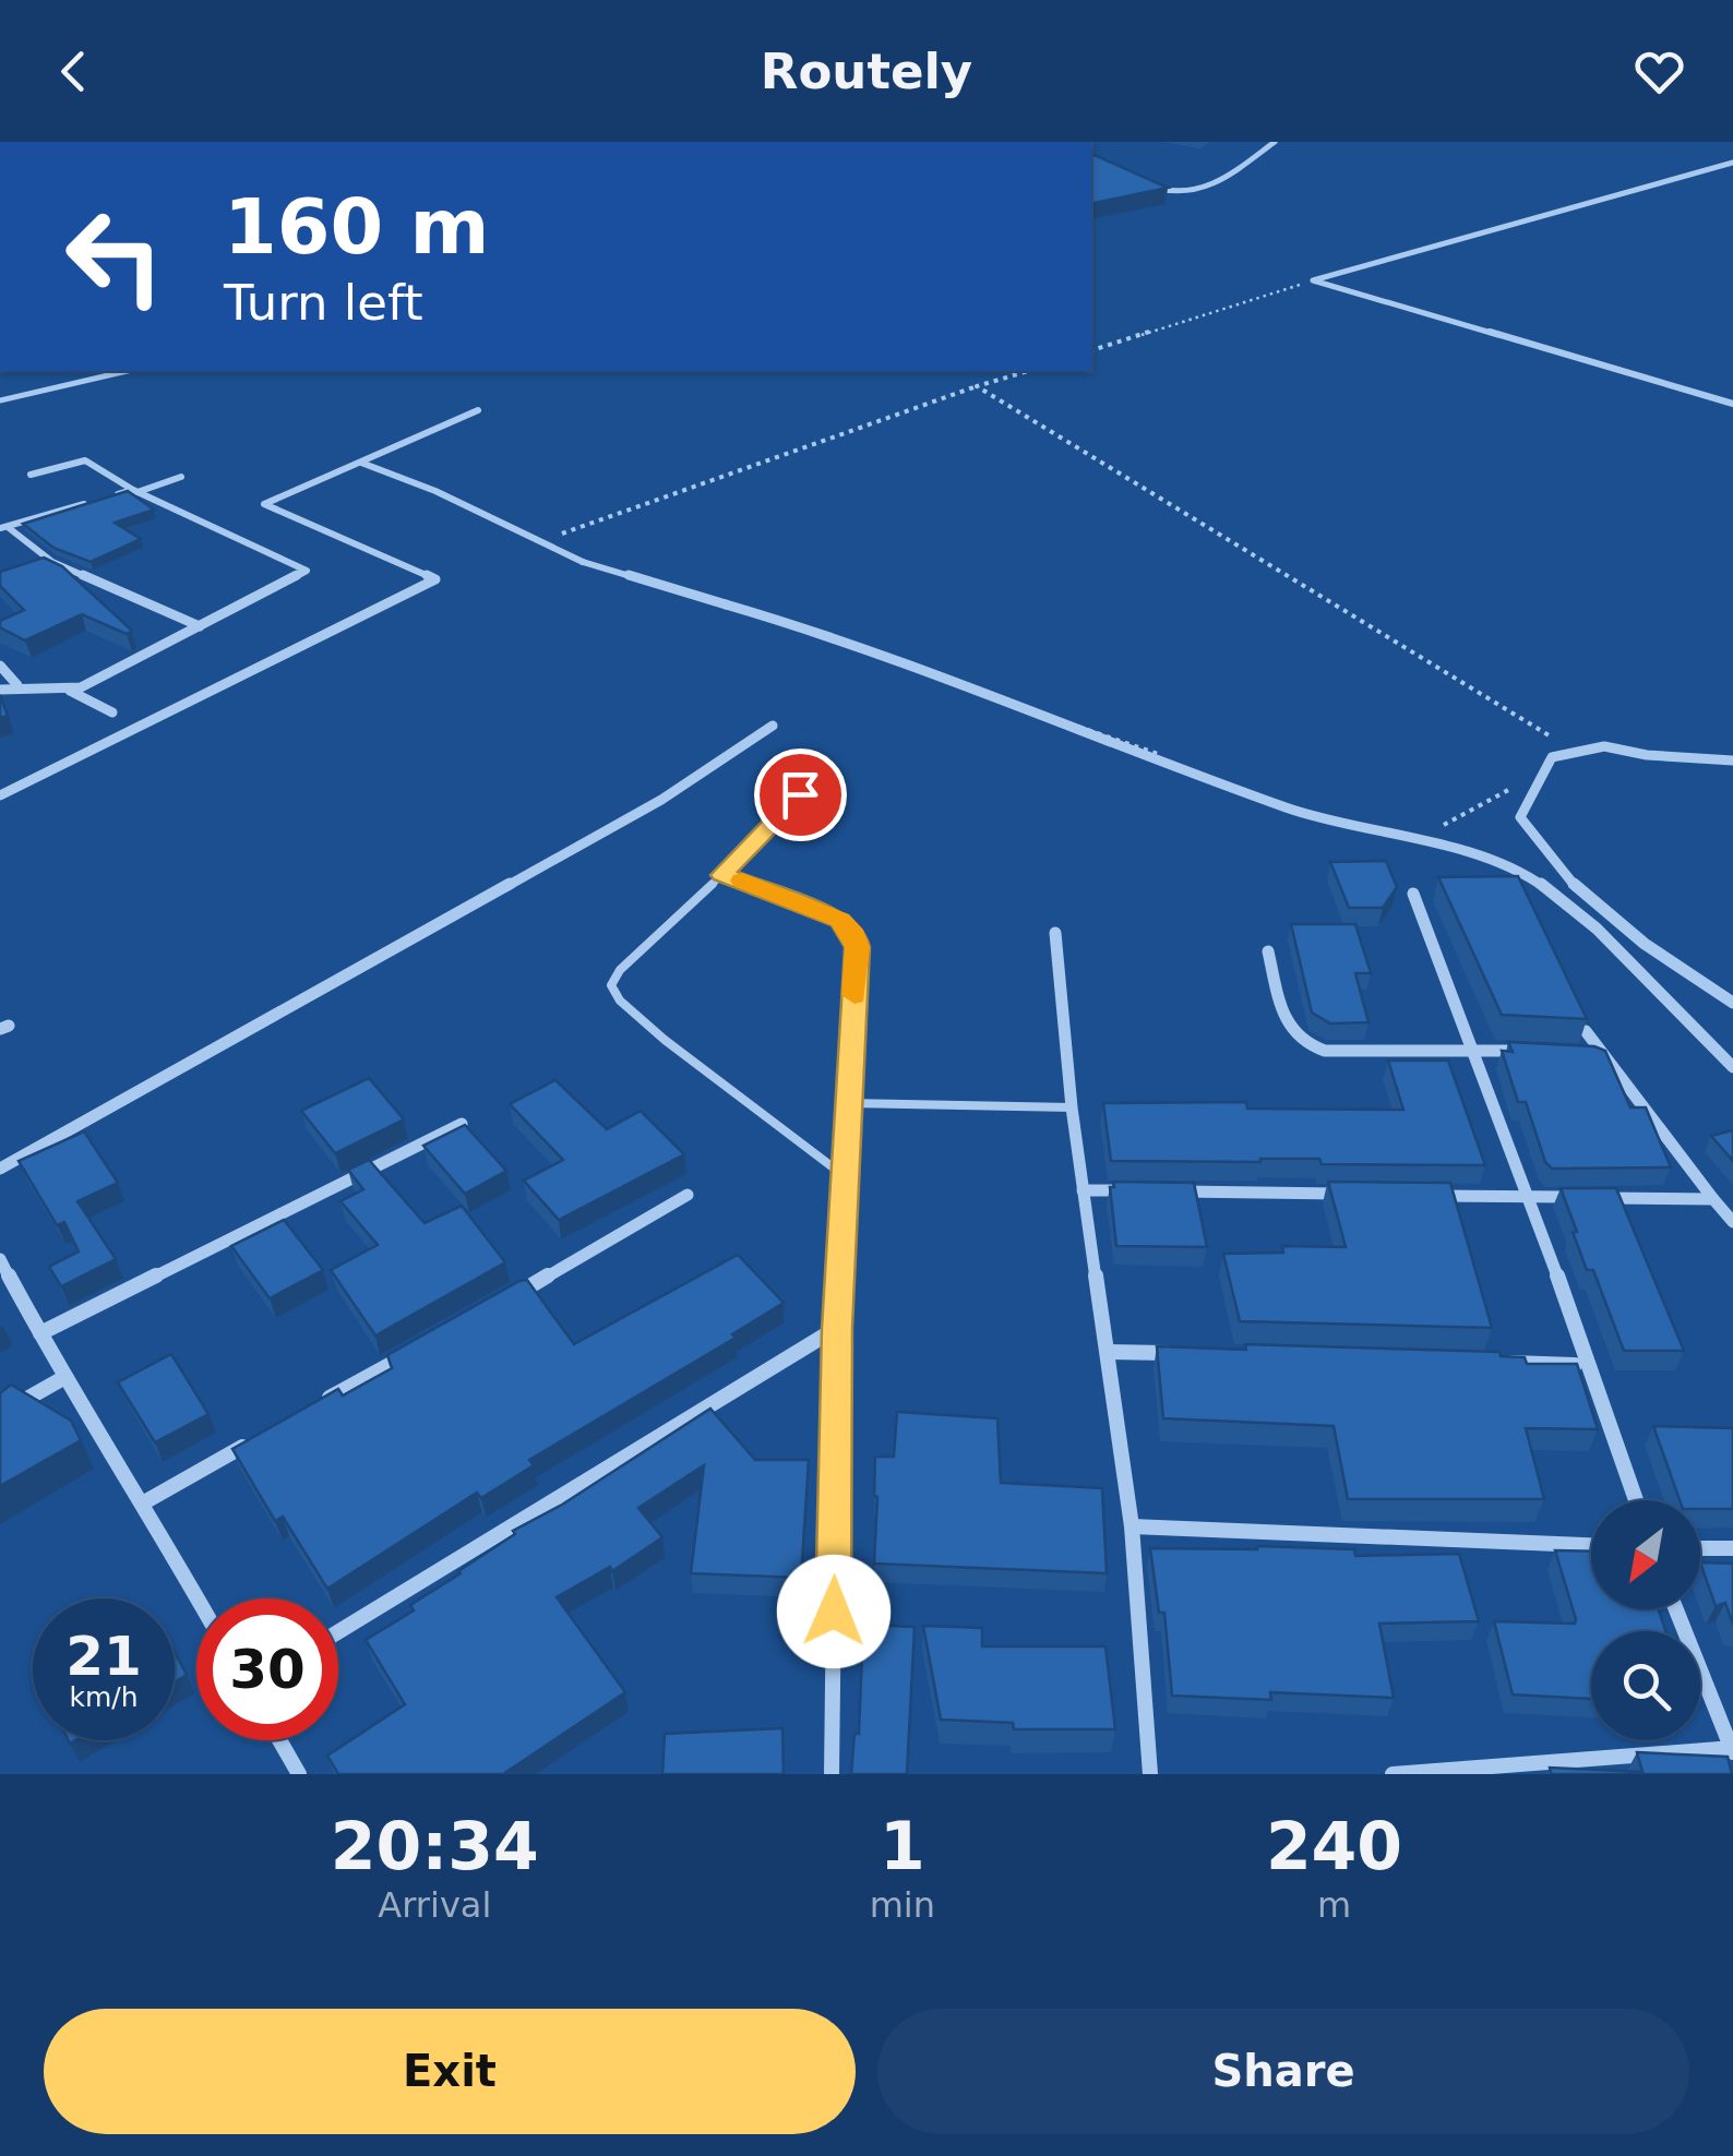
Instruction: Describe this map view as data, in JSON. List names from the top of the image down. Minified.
{"north":"bottom left","page":{"header":"Routely","turn":["160 m","Turn left"],"speed":"21 km/h","limit":"30","eta":["20:34","Arrival","1","min","240","m"],"buttons":["Exit","Share"]}}
